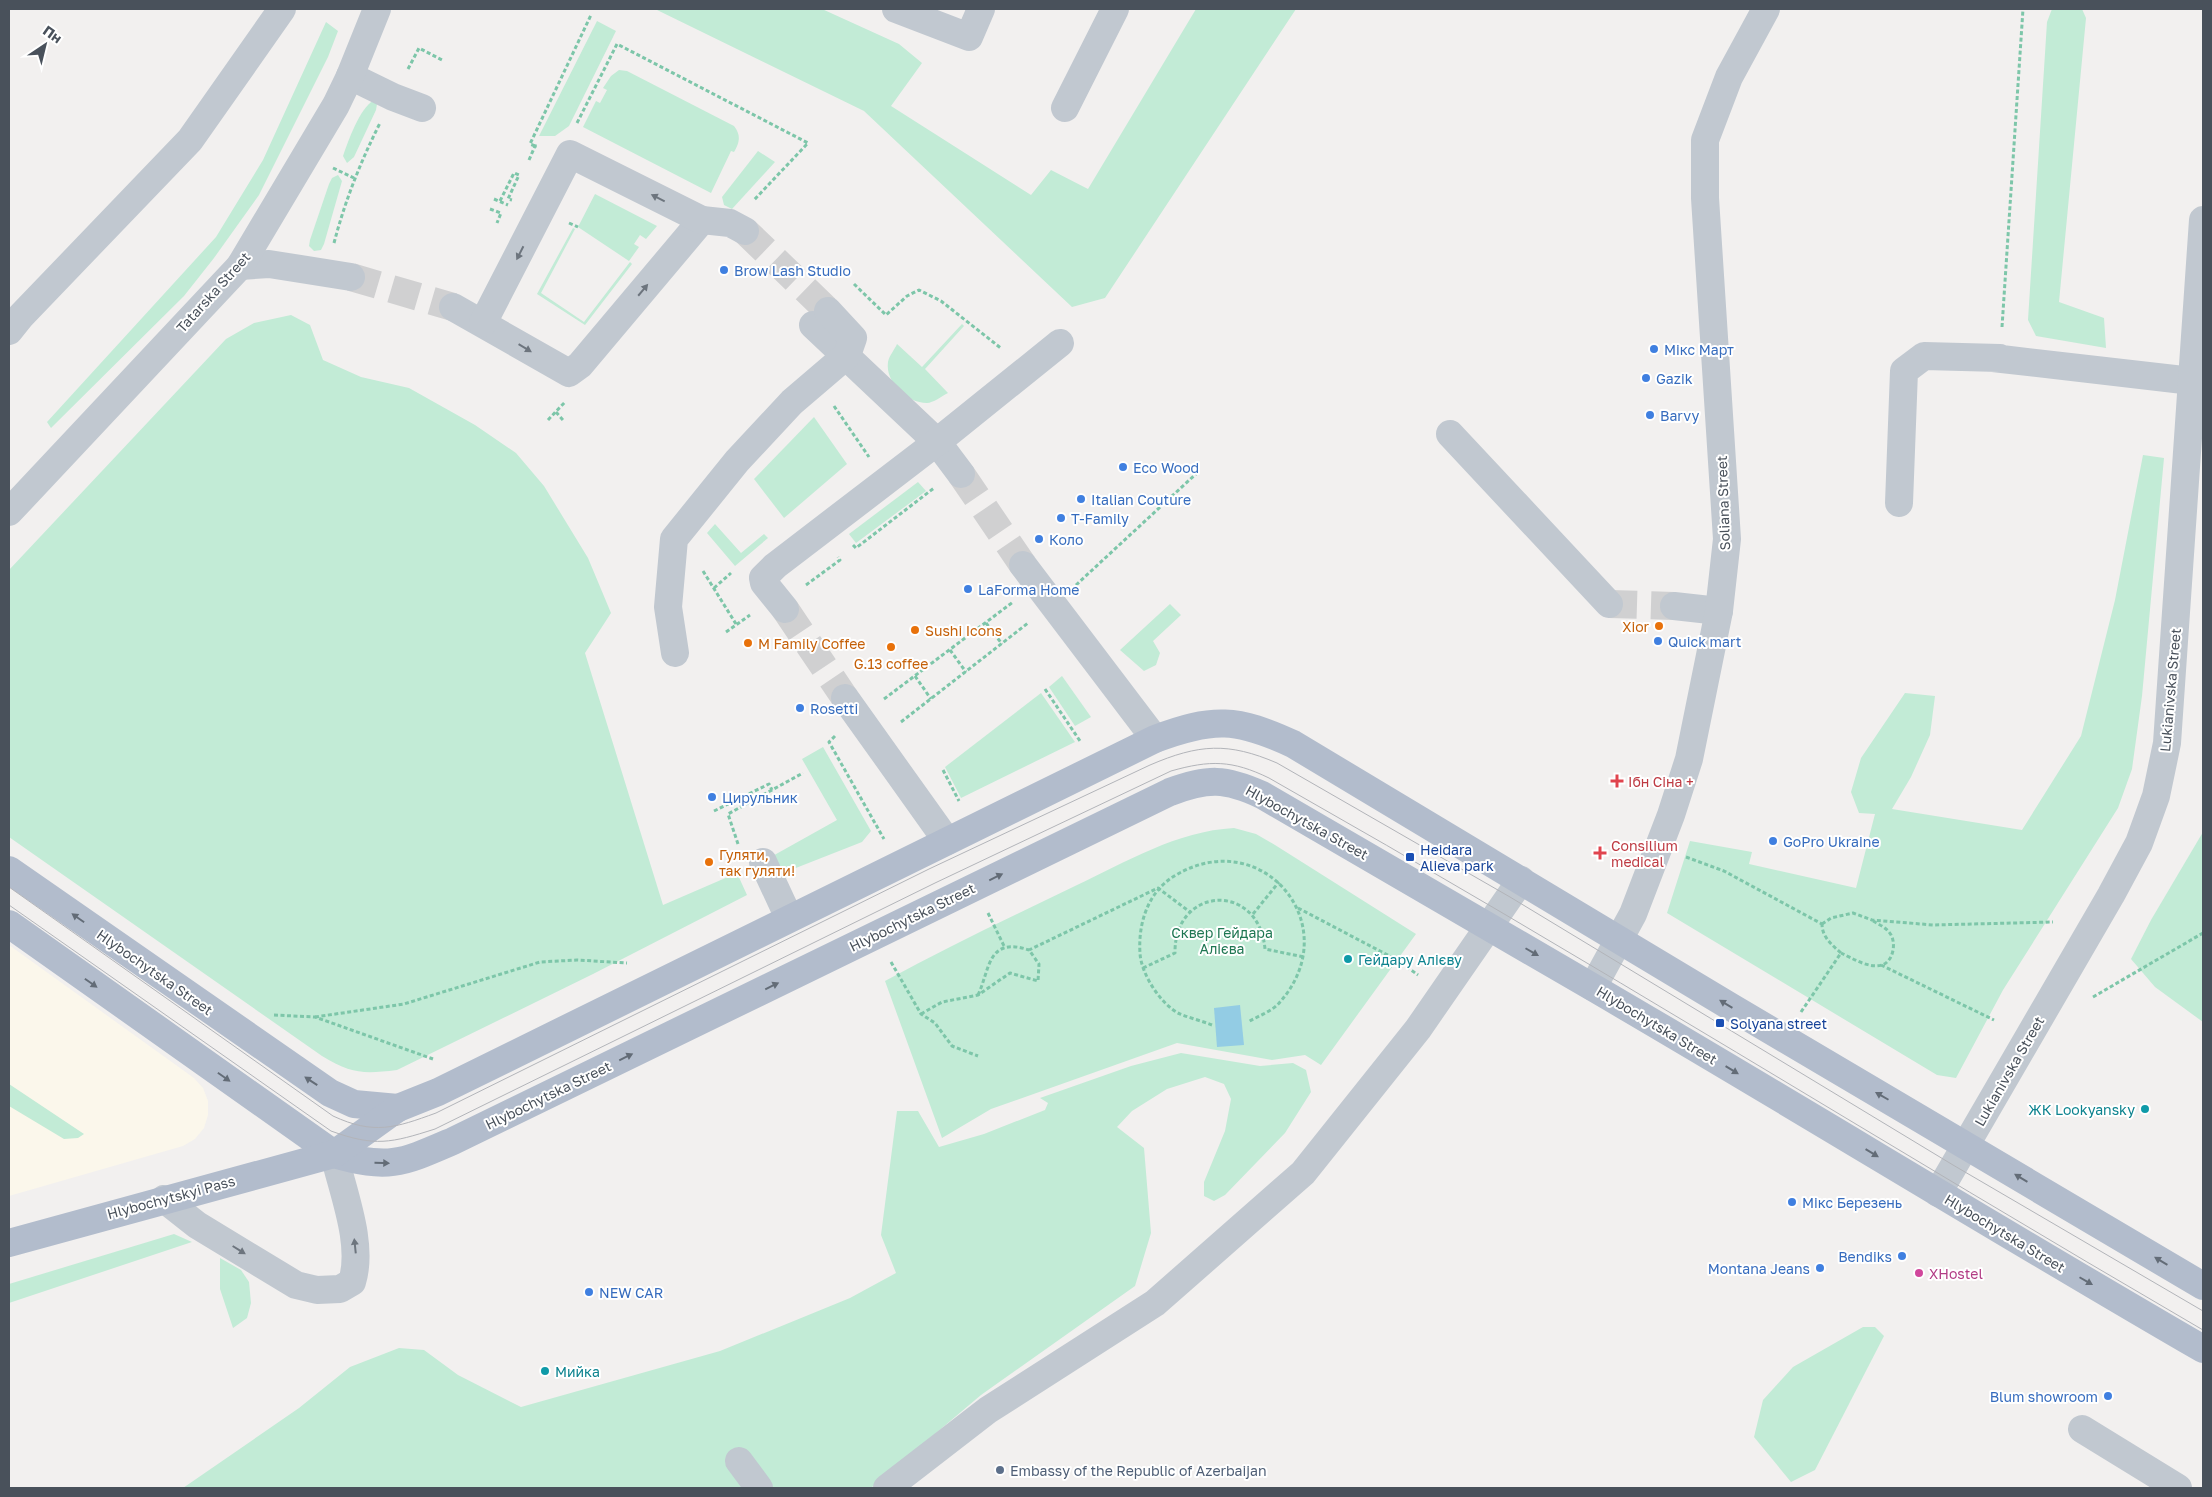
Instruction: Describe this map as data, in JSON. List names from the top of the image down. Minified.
{"streets":{"main road":["Hlybochytska Street","Hlybochytskyi Pass"],"street":["Tatarska Street","Soliana Street","Lukianivska Street"]},"crossings":[["Soliana Street","Hlybochytska Street"],["Lukianivska Street","Hlybochytska Street"],["Hlybochytska Street","Hlybochytskyi Pass"]],"parks":["Сквер Гейдара Алієва"],"places":{"other":["Brow Lash Studio","Мікс Март","Gazik","Barvy","Eco Wood","Italian Couture","T-Family","Коло","LaForma Home","Xior","Sushi Icons","Quick mart","M Family Coffee","G.13 coffee","Rosetti","Цирульник","GoPro Ukraine","Гуляти, так гуляти!","Гейдару Алієву","ЖК Lookyansky","Мікс Березень","Bendiks","Montana Jeans","XHostel","NEW CAR","Мийка","Blum showroom","Embassy of the Republic of Azerbaijan"],"health":["Ібн Сіна +","Consilium medical"],"transit":["Heidara Alieva park","Solyana street"]},"north":"top right"}
